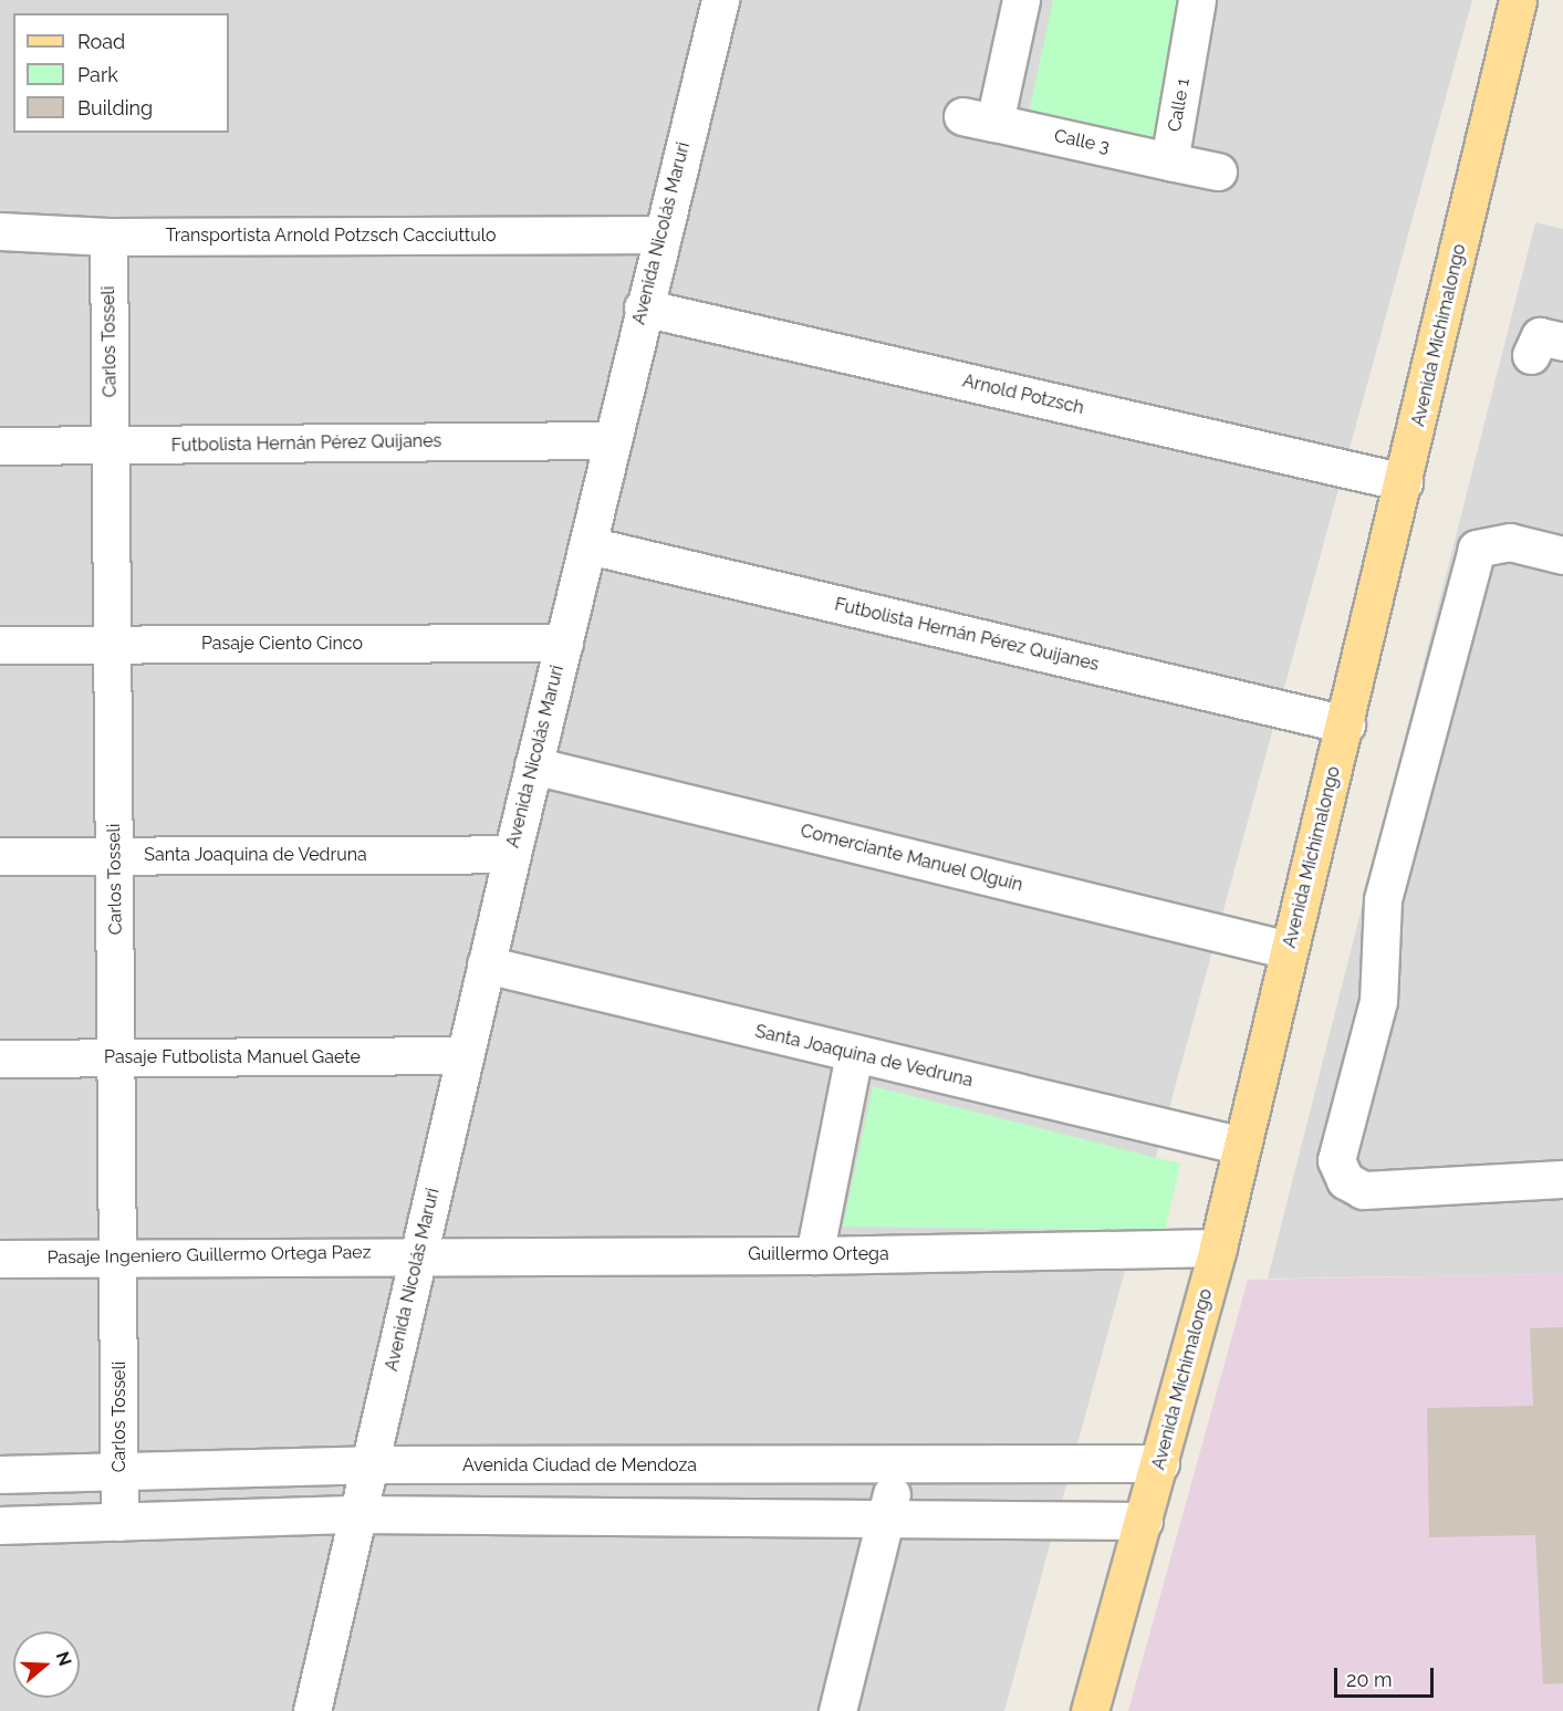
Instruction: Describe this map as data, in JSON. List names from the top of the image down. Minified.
{"streets":{"main road":["Avenida Michimalongo"],"street":["Calle 1","Calle 3","Avenida Nicolás Maruri","Transportista Arnold Potzsch Cacciuttulo","Carlos Tosseli","Arnold Potzsch","Futbolista Hernán Pérez Quijanes","Pasaje Ciento Cinco","Santa Joaquina de Vedruna","Comerciante Manuel Olguín","Pasaje Futbolista Manuel Gaete","Guillermo Ortega","Pasaje Ingeniero Guillermo Ortega Paez","Avenida Ciudad de Mendoza"]},"crossings":[["Calle 1","Calle 3"],["Avenida Nicolás Maruri","Transportista Arnold Potzsch Cacciuttulo"],["Avenida Nicolás Maruri","Arnold Potzsch"],["Avenida Nicolás Maruri","Futbolista Hernán Pérez Quijanes"],["Avenida Nicolás Maruri","Pasaje Ciento Cinco"],["Avenida Nicolás Maruri","Santa Joaquina de Vedruna"],["Avenida Nicolás Maruri","Comerciante Manuel Olguín"],["Avenida Nicolás Maruri","Pasaje Futbolista Manuel Gaete"],["Avenida Nicolás Maruri","Guillermo Ortega"],["Avenida Nicolás Maruri","Pasaje Ingeniero Guillermo Ortega Paez"],["Avenida Nicolás Maruri","Avenida Ciudad de Mendoza"],["Transportista Arnold Potzsch Cacciuttulo","Carlos Tosseli"],["Avenida Michimalongo","Arnold Potzsch"],["Avenida Michimalongo","Futbolista Hernán Pérez Quijanes"],["Avenida Michimalongo","Santa Joaquina de Vedruna"],["Avenida Michimalongo","Comerciante Manuel Olguín"],["Avenida Michimalongo","Guillermo Ortega"],["Avenida Michimalongo","Avenida Ciudad de Mendoza"],["Carlos Tosseli","Futbolista Hernán Pérez Quijanes"],["Carlos Tosseli","Pasaje Ciento Cinco"],["Carlos Tosseli","Santa Joaquina de Vedruna"],["Carlos Tosseli","Pasaje Futbolista Manuel Gaete"],["Carlos Tosseli","Pasaje Ingeniero Guillermo Ortega Paez"],["Carlos Tosseli","Avenida Ciudad de Mendoza"],["Guillermo Ortega","Pasaje Ingeniero Guillermo Ortega Paez"]],"legend":["Road","Park","Building"],"scale_bar":"20 m","north":"right"}
